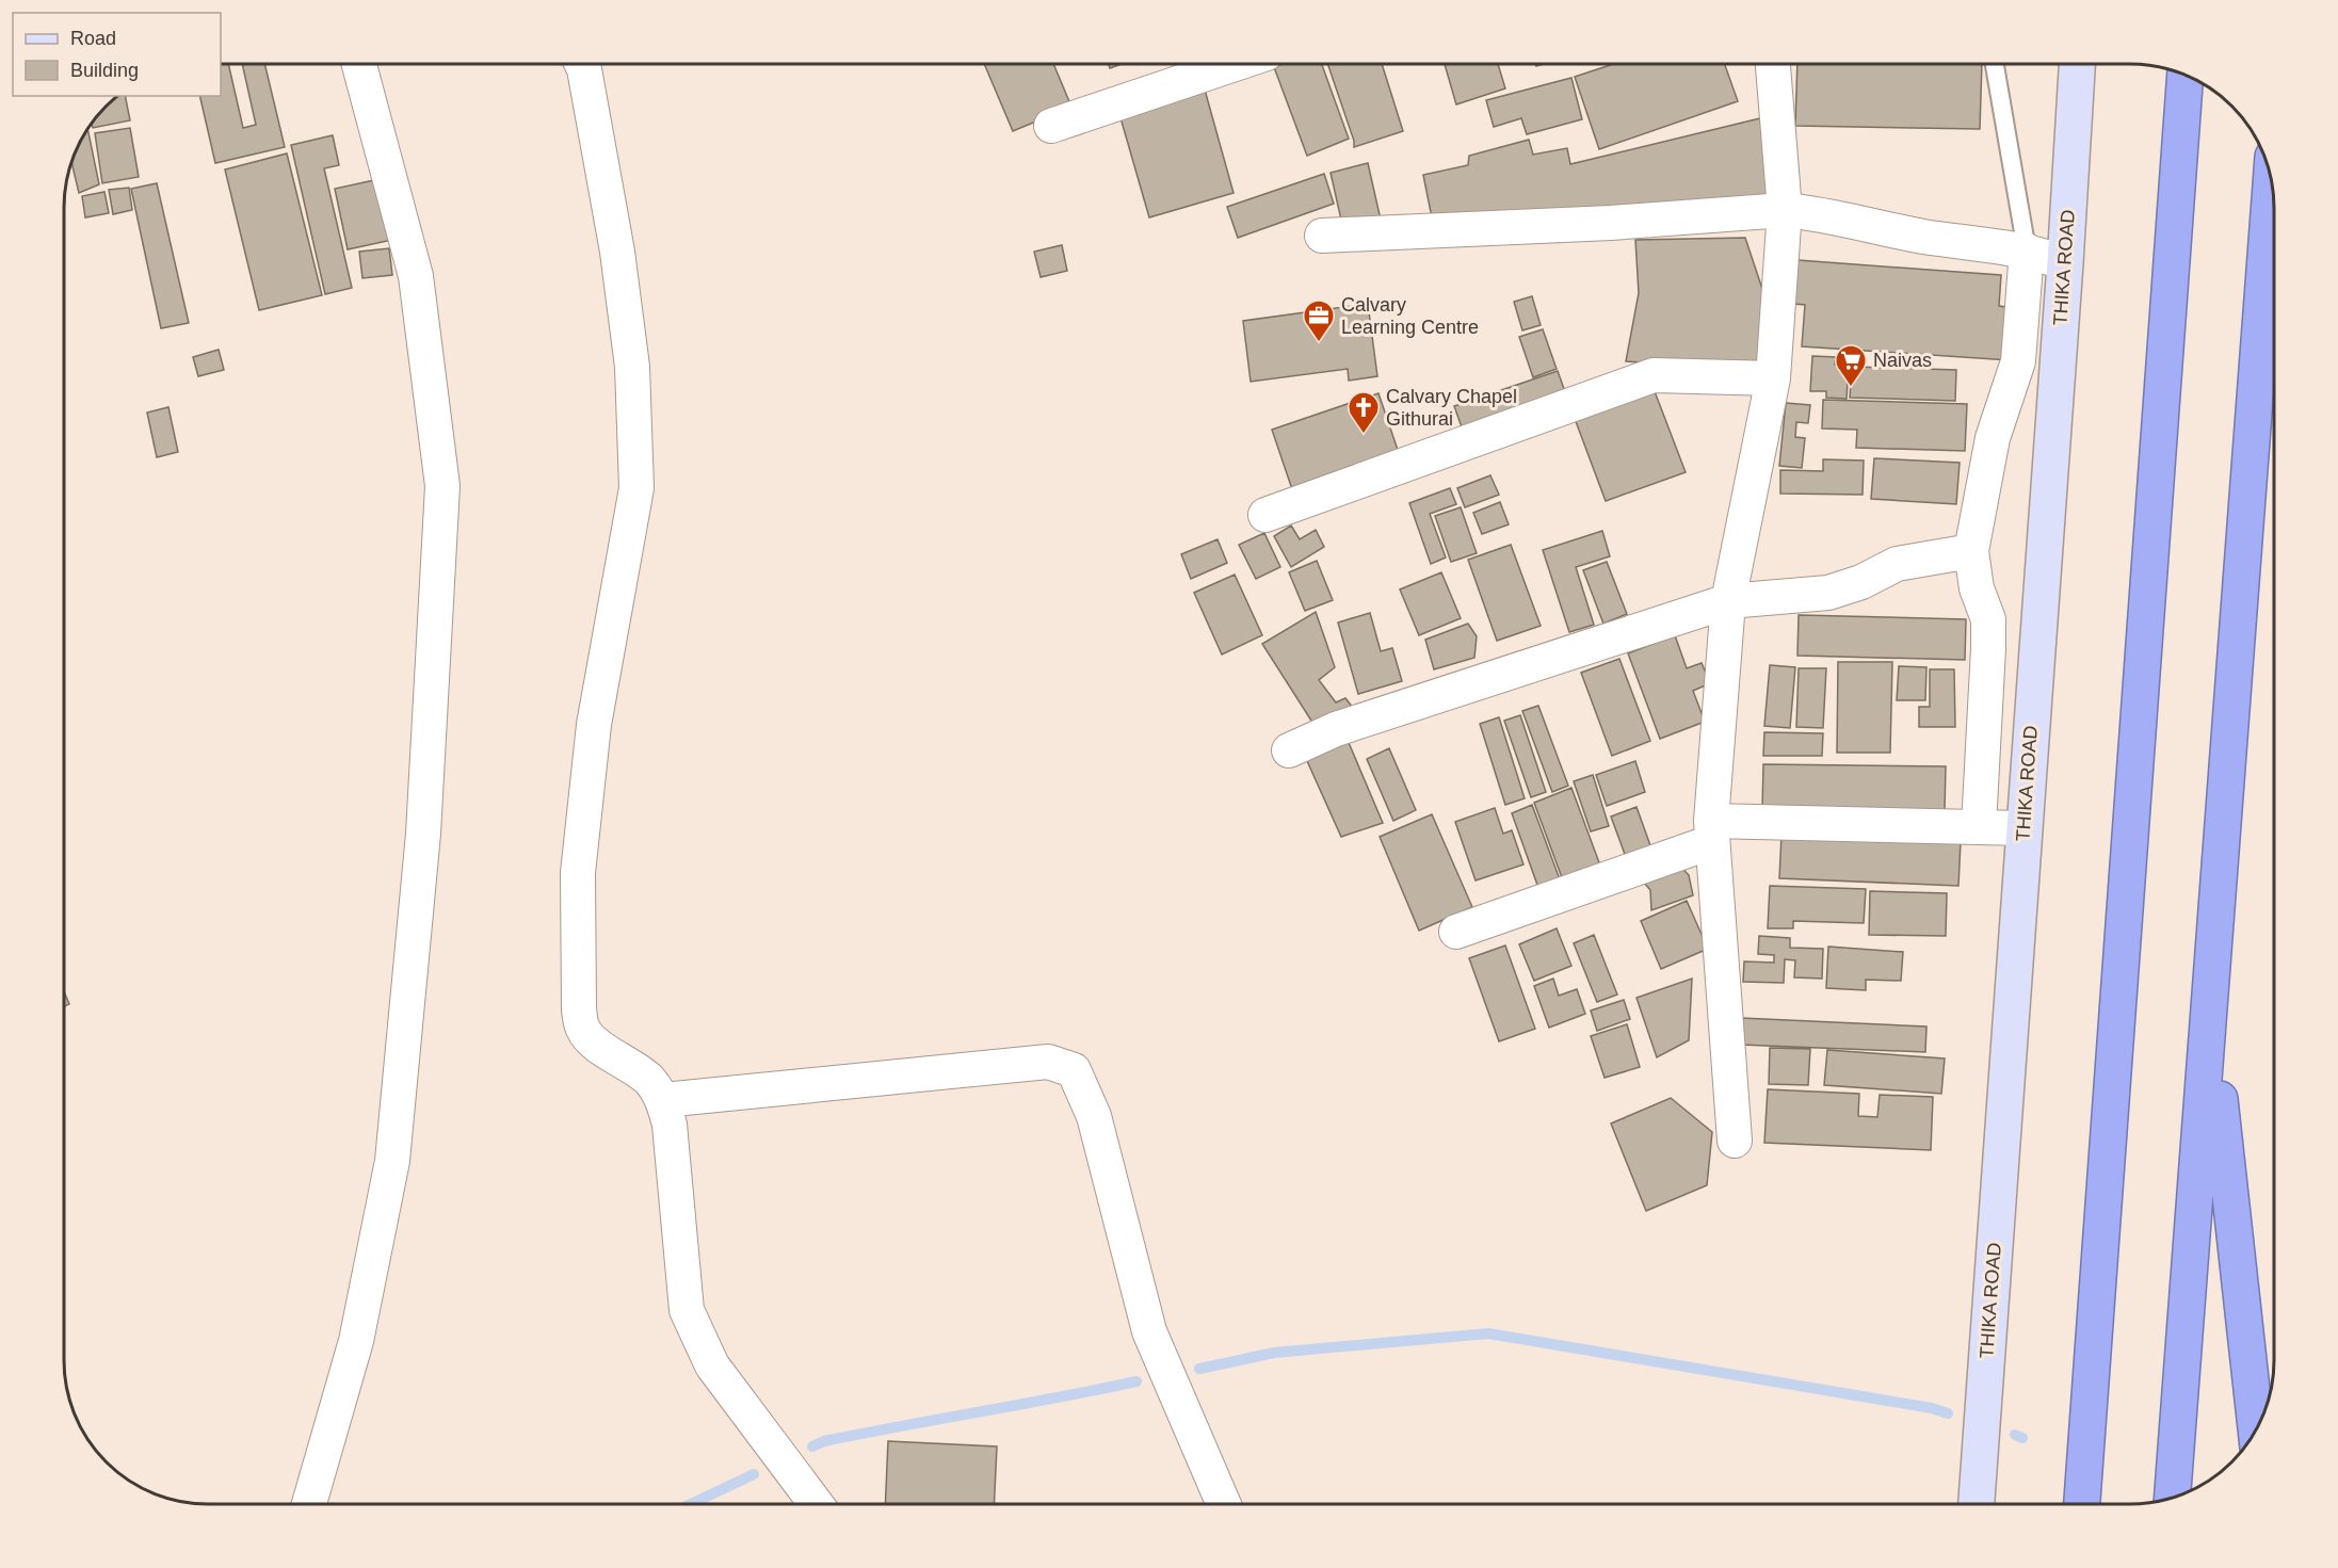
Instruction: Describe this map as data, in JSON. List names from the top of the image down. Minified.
{"streets":{"main road":["THIKA ROAD"]},"places":{"office":["Calvary Learning Centre"],"supermarket":["Naivas"],"church":["Calvary Chapel Githurai"]},"legend":["Road","Building"]}
